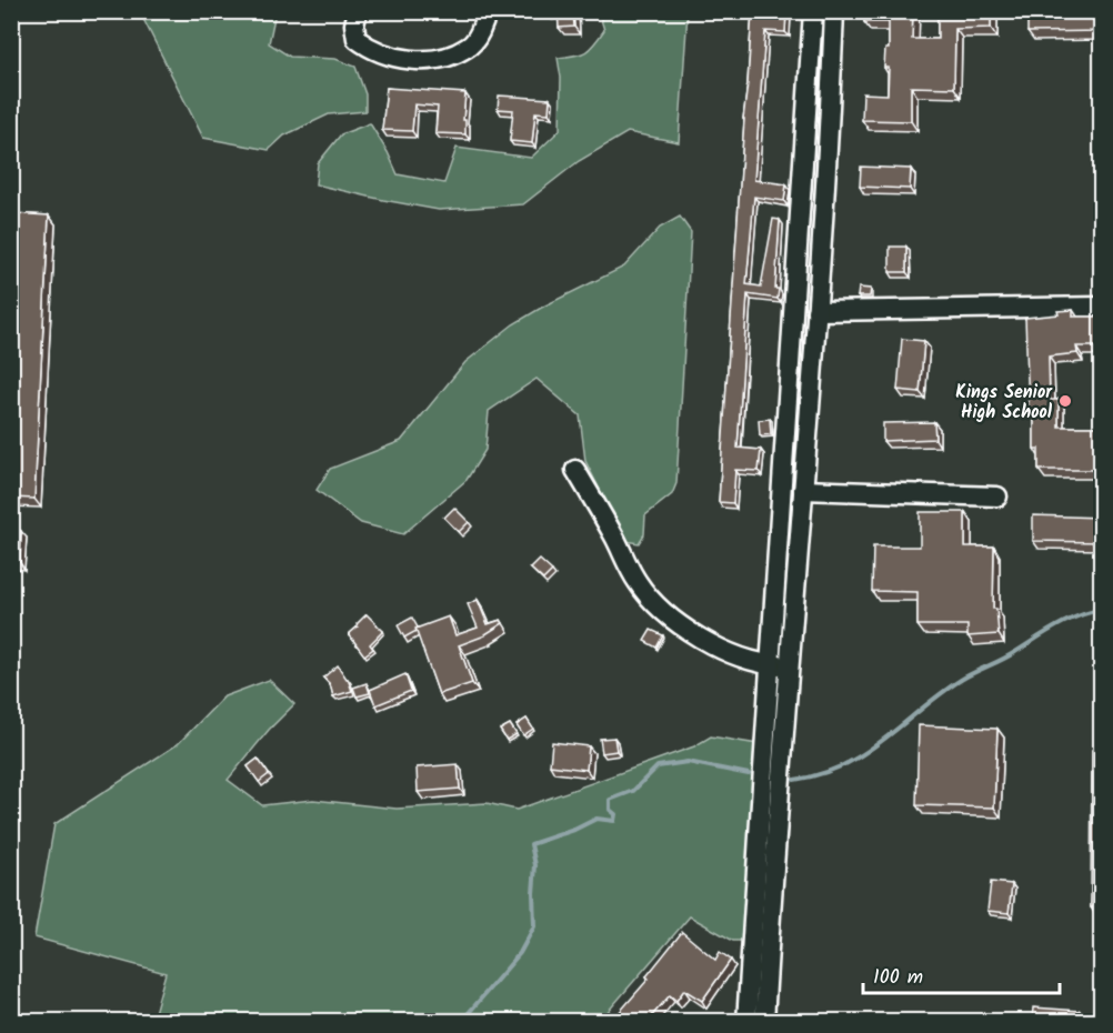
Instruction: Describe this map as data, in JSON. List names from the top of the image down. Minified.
{"places":["Kings Senior High School"],"scale_bar":"100 m"}
